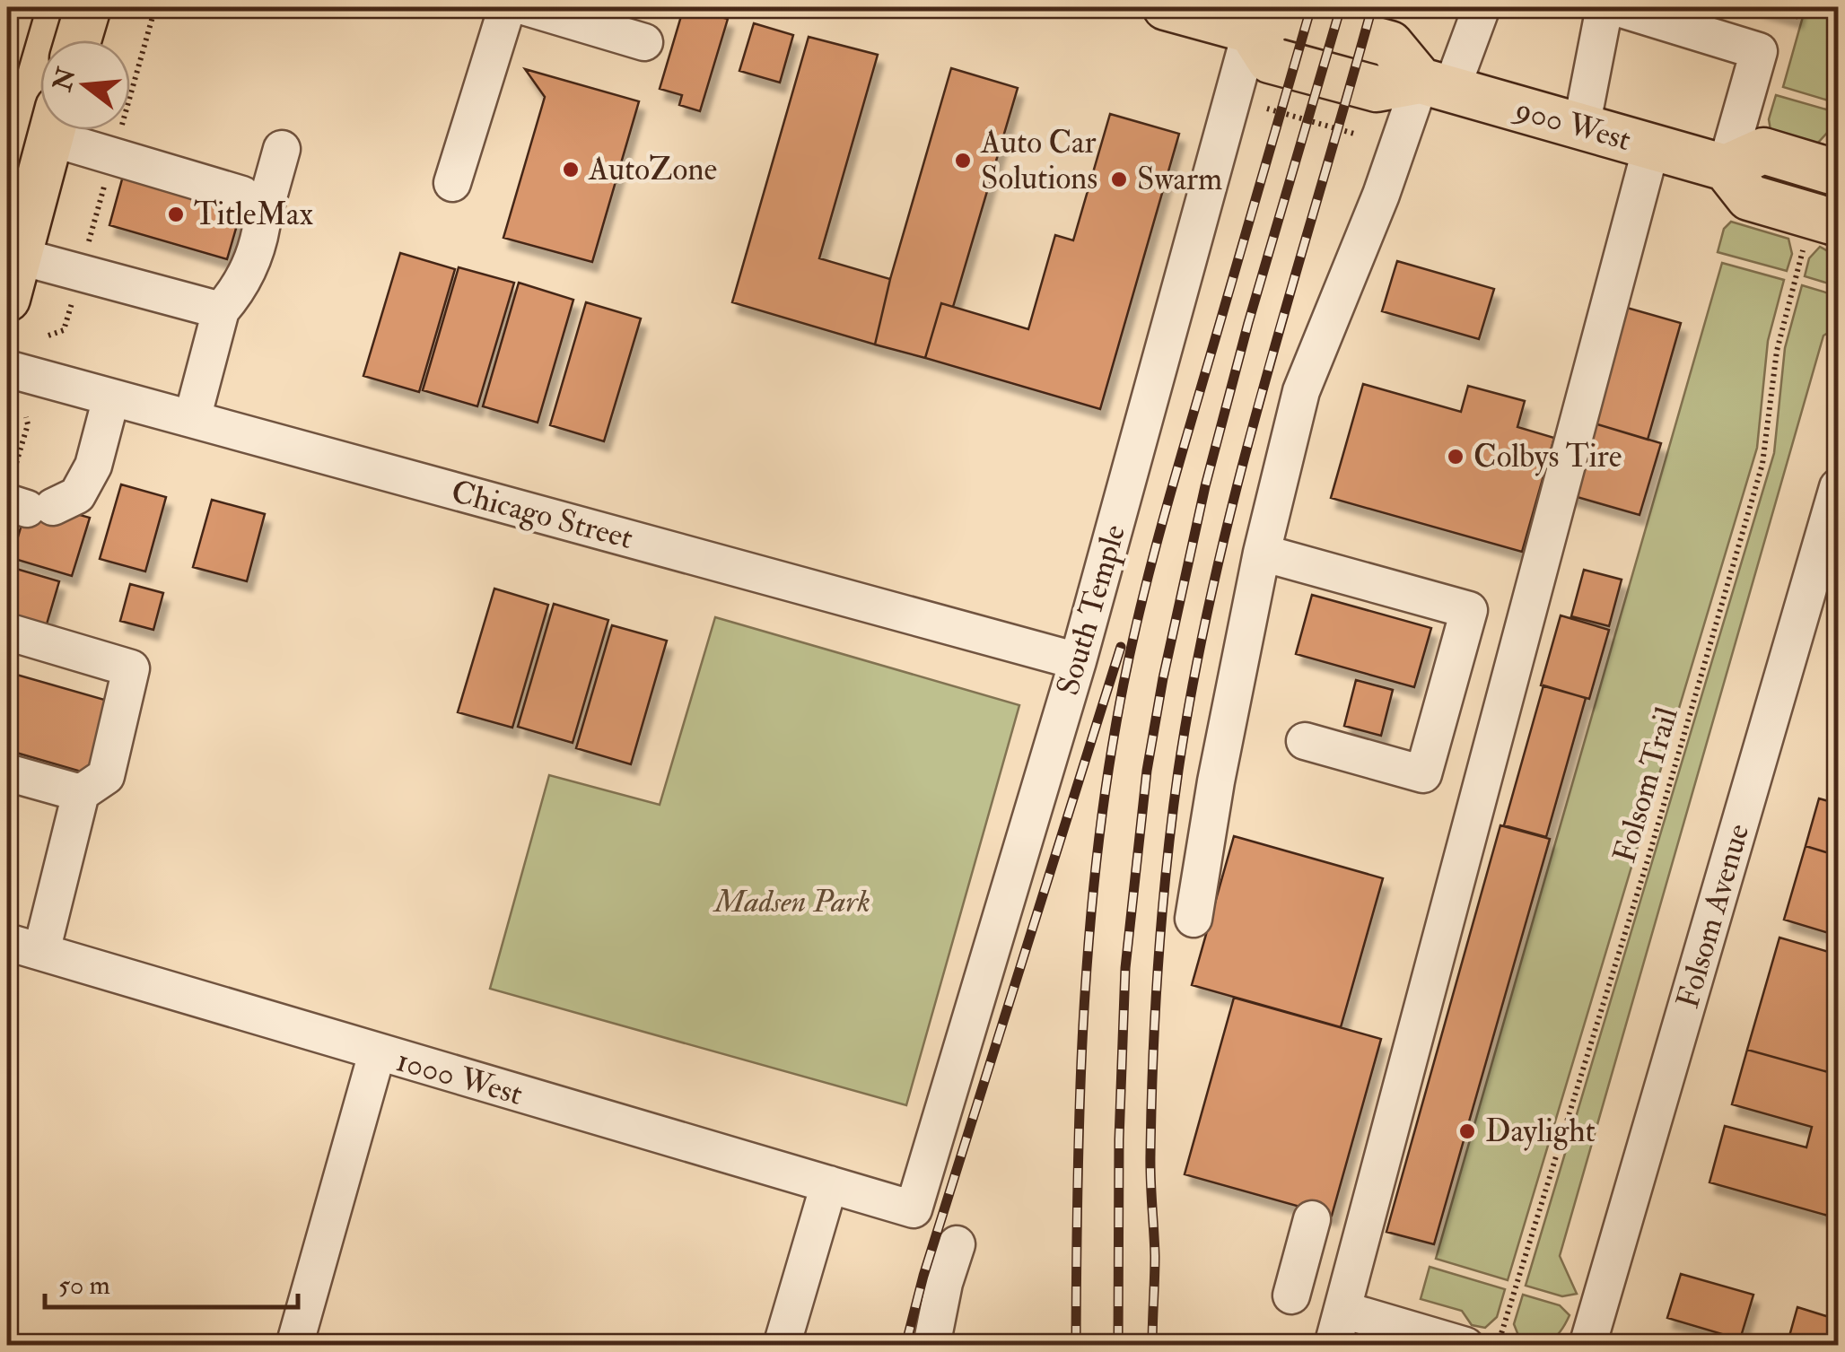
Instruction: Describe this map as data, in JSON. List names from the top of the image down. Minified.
{"streets":{"main road":["900 West"],"street":["Chicago Street","South Temple","Folsom Avenue","1000 West"],"path":["Folsom Trail"]},"crossings":[["Chicago Street","South Temple"],["South Temple","1000 West"]],"parks":["Madsen Park"],"places":["Auto Car Solutions","AutoZone","Swarm","TitleMax","Colbys Tire","Daylight"],"scale_bar":"50 m","north":"left"}
